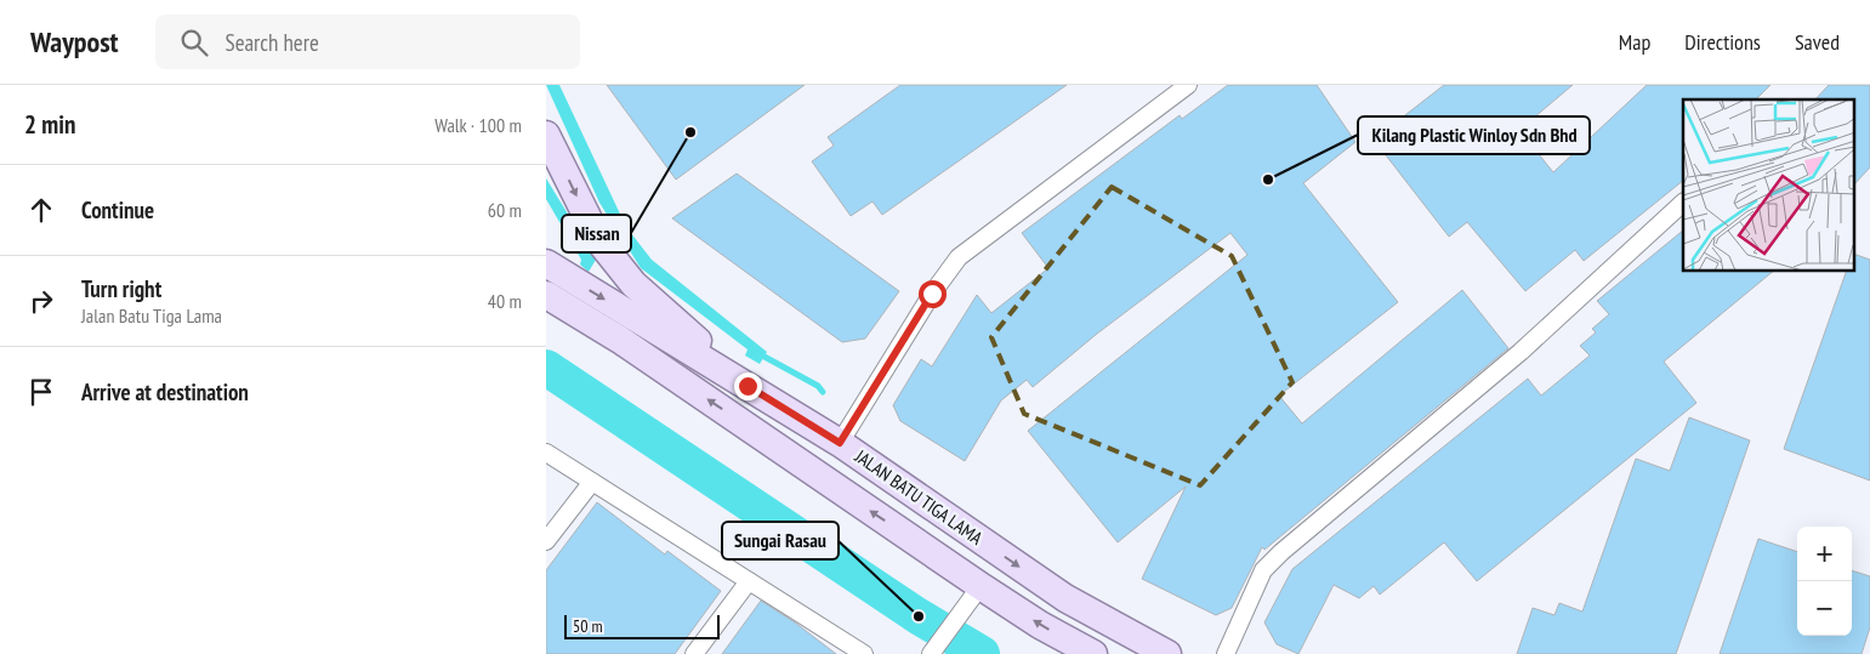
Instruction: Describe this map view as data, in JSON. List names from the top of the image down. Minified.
{"streets":{"main road":["JALAN BATU TIGA LAMA"]},"places":["Nissan","Kilang Plastic Winloy Sdn Bhd","Sungai Rasau"],"scale_bar":"50 m","page":{"header":"Waypost","search":"Search here","nav":["Map","Directions","Saved"],"heading":["2 min","Walk · 100 m"],"list":[["Continue","60 m"],["Turn right","Jalan Batu Tiga Lama","40 m"],"Arrive at destination"],"map_buttons":["+","−"],"scale":"50 m"}}
